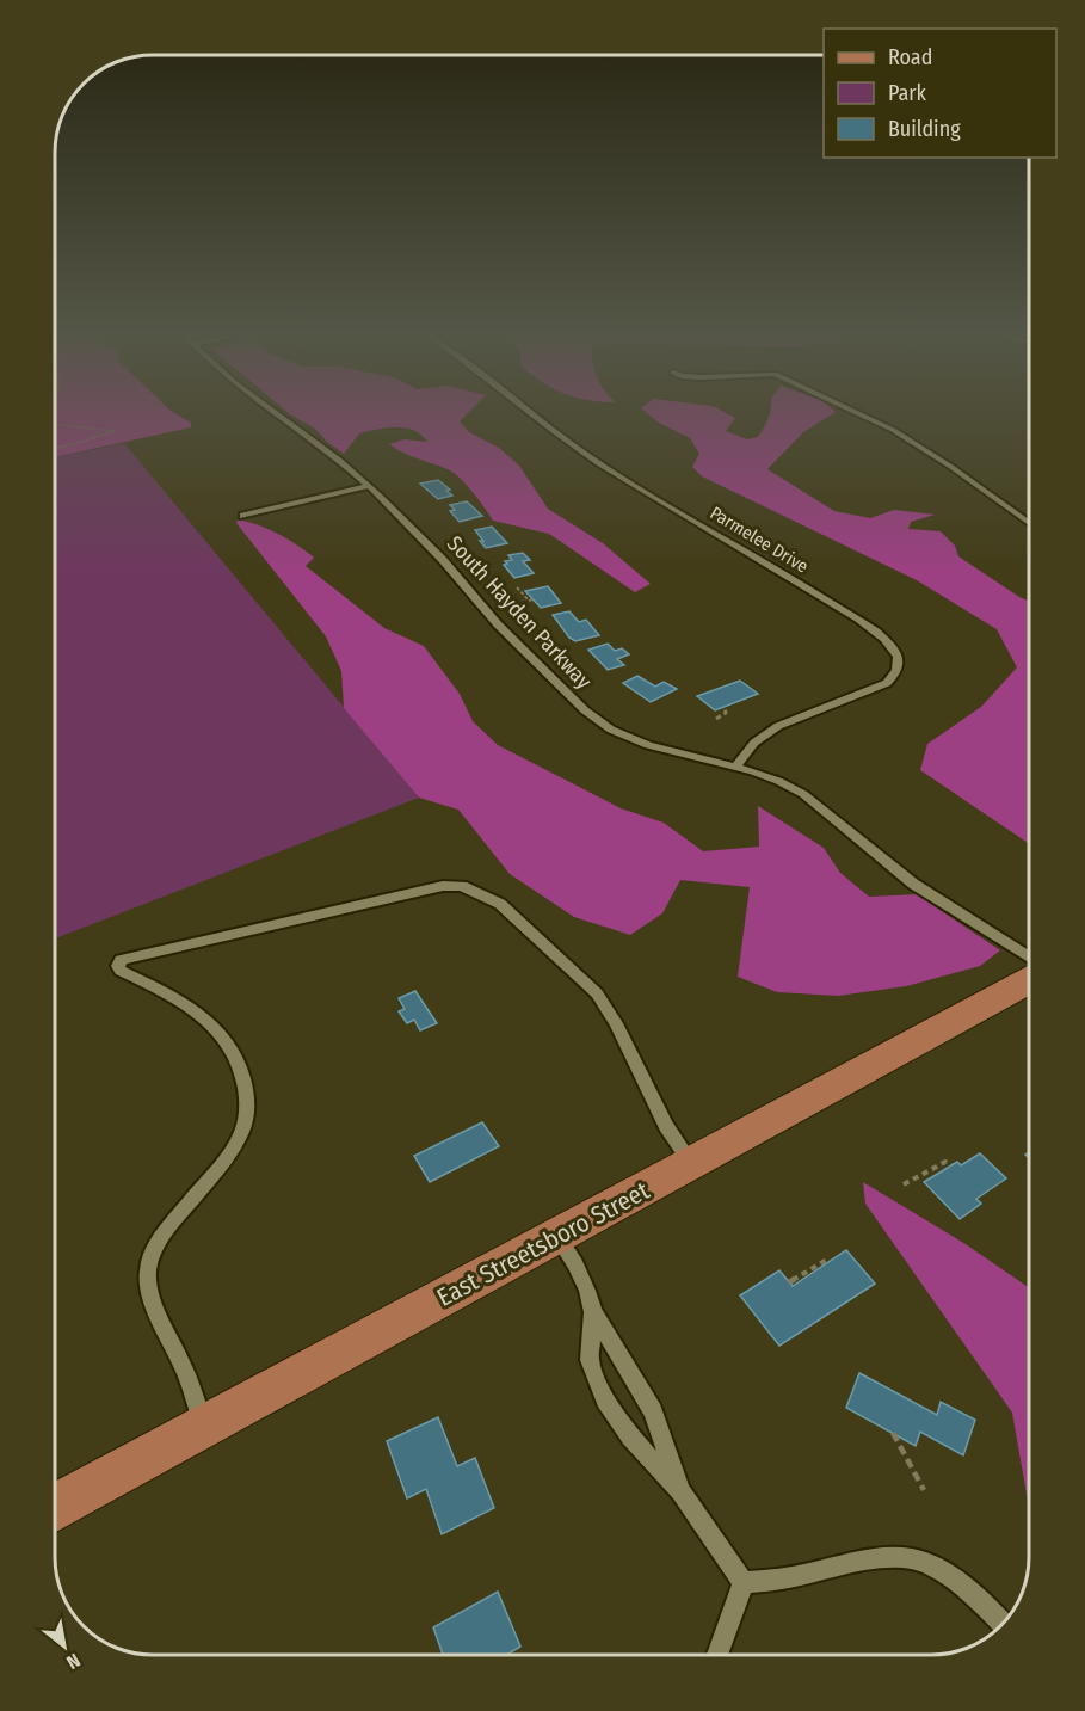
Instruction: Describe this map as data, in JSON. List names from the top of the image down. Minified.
{"streets":{"main road":["East Streetsboro Street"],"street":["Parmelee Drive","South Hayden Parkway"]},"crossings":[["Parmelee Drive","South Hayden Parkway"]],"legend":["Road","Park","Building"],"north":"bottom right"}
